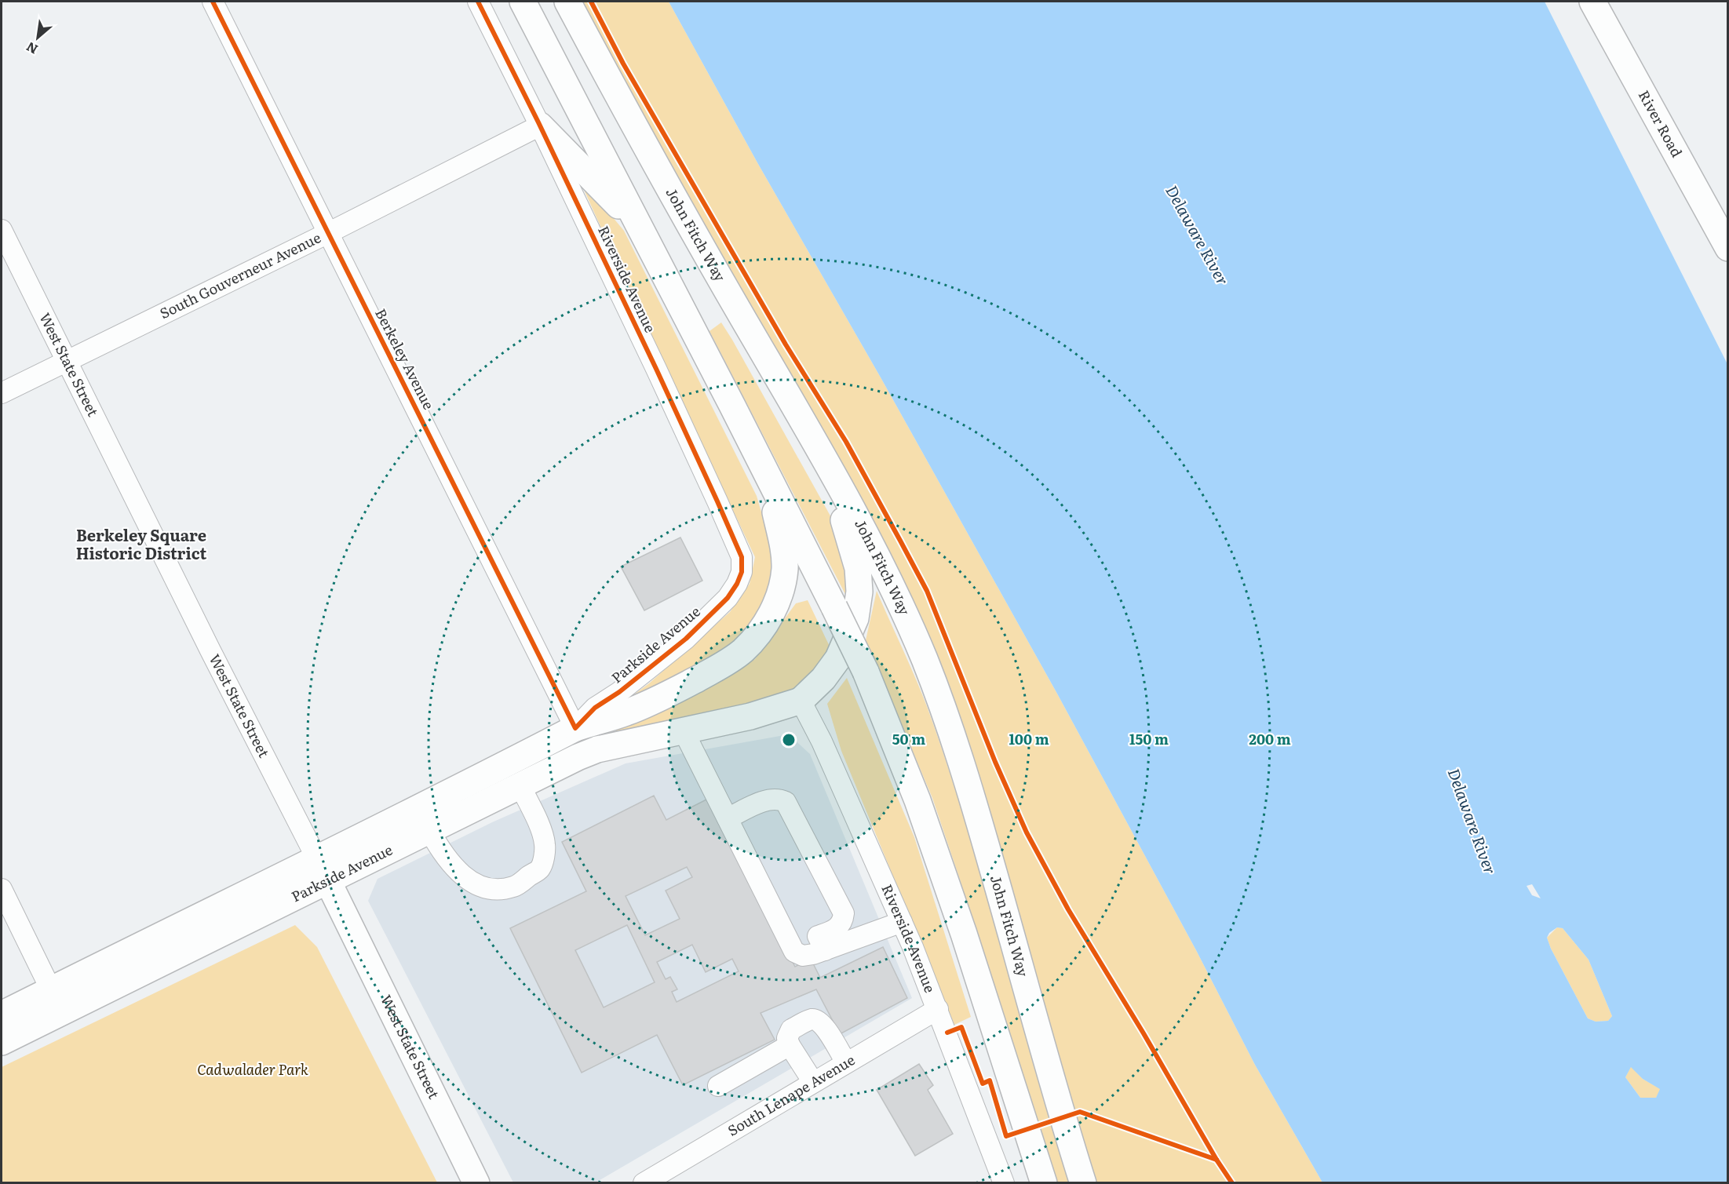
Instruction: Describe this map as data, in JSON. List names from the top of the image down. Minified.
{"streets":{"main road":["River Road","John Fitch Way","West State Street","Parkside Avenue"],"street":["South Gouverneur Avenue","Riverside Avenue","Berkeley Avenue","South Lenape Avenue"]},"crossings":[["South Gouverneur Avenue","Riverside Avenue"],["South Gouverneur Avenue","Berkeley Avenue"],["South Gouverneur Avenue","West State Street"],["Riverside Avenue","Parkside Avenue"],["Riverside Avenue","South Lenape Avenue"],["Berkeley Avenue","Parkside Avenue"],["West State Street","Parkside Avenue"]],"districts":["Berkeley Square Historic District"],"water":["Delaware River"],"parks":["Cadwalader Park"],"north":"bottom left","rings":["50 m","100 m","150 m","200 m"]}
